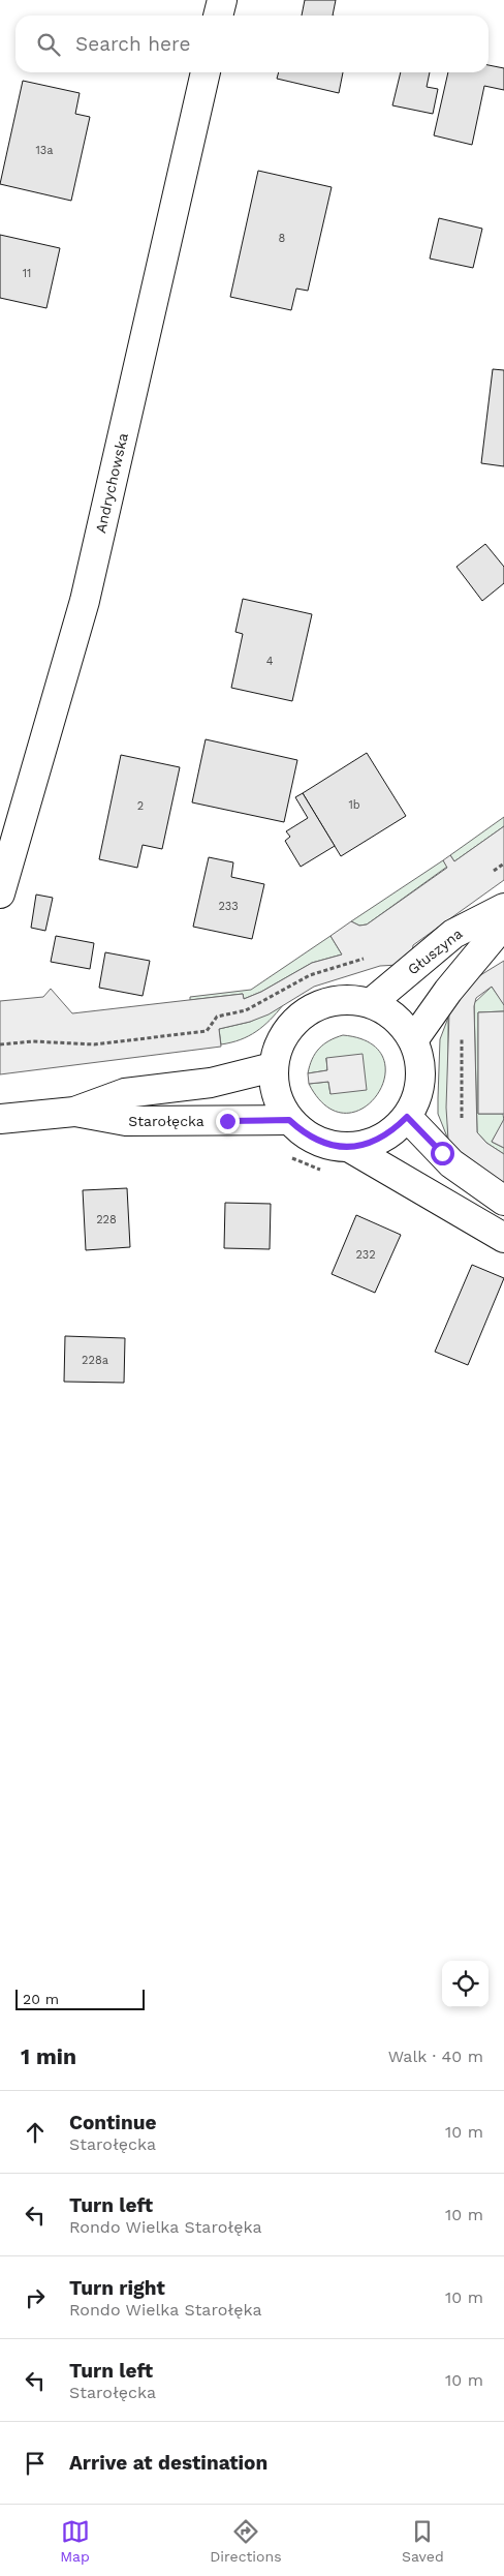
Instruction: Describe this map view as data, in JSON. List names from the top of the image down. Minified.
{"streets":{"street":["Andrychowska","Głuszyna","Starołęcka"]},"crossings":[["Głuszyna","Starołęcka"]],"house_numbers":["13a","8","11","4","1b","2","233","228","232","228a"],"scale_bar":"20 m","page":{"search":"Search here","scale":"20 m","heading":["1 min","Walk · 40 m"],"list":[["Continue","Starołęcka","10 m"],["Turn left","Rondo Wielka Starołęka","10 m"],["Turn right","Rondo Wielka Starołęka","10 m"],["Turn left","Starołęcka","10 m"],"Arrive at destination"],"nav":["Map","Directions","Saved"]}}
